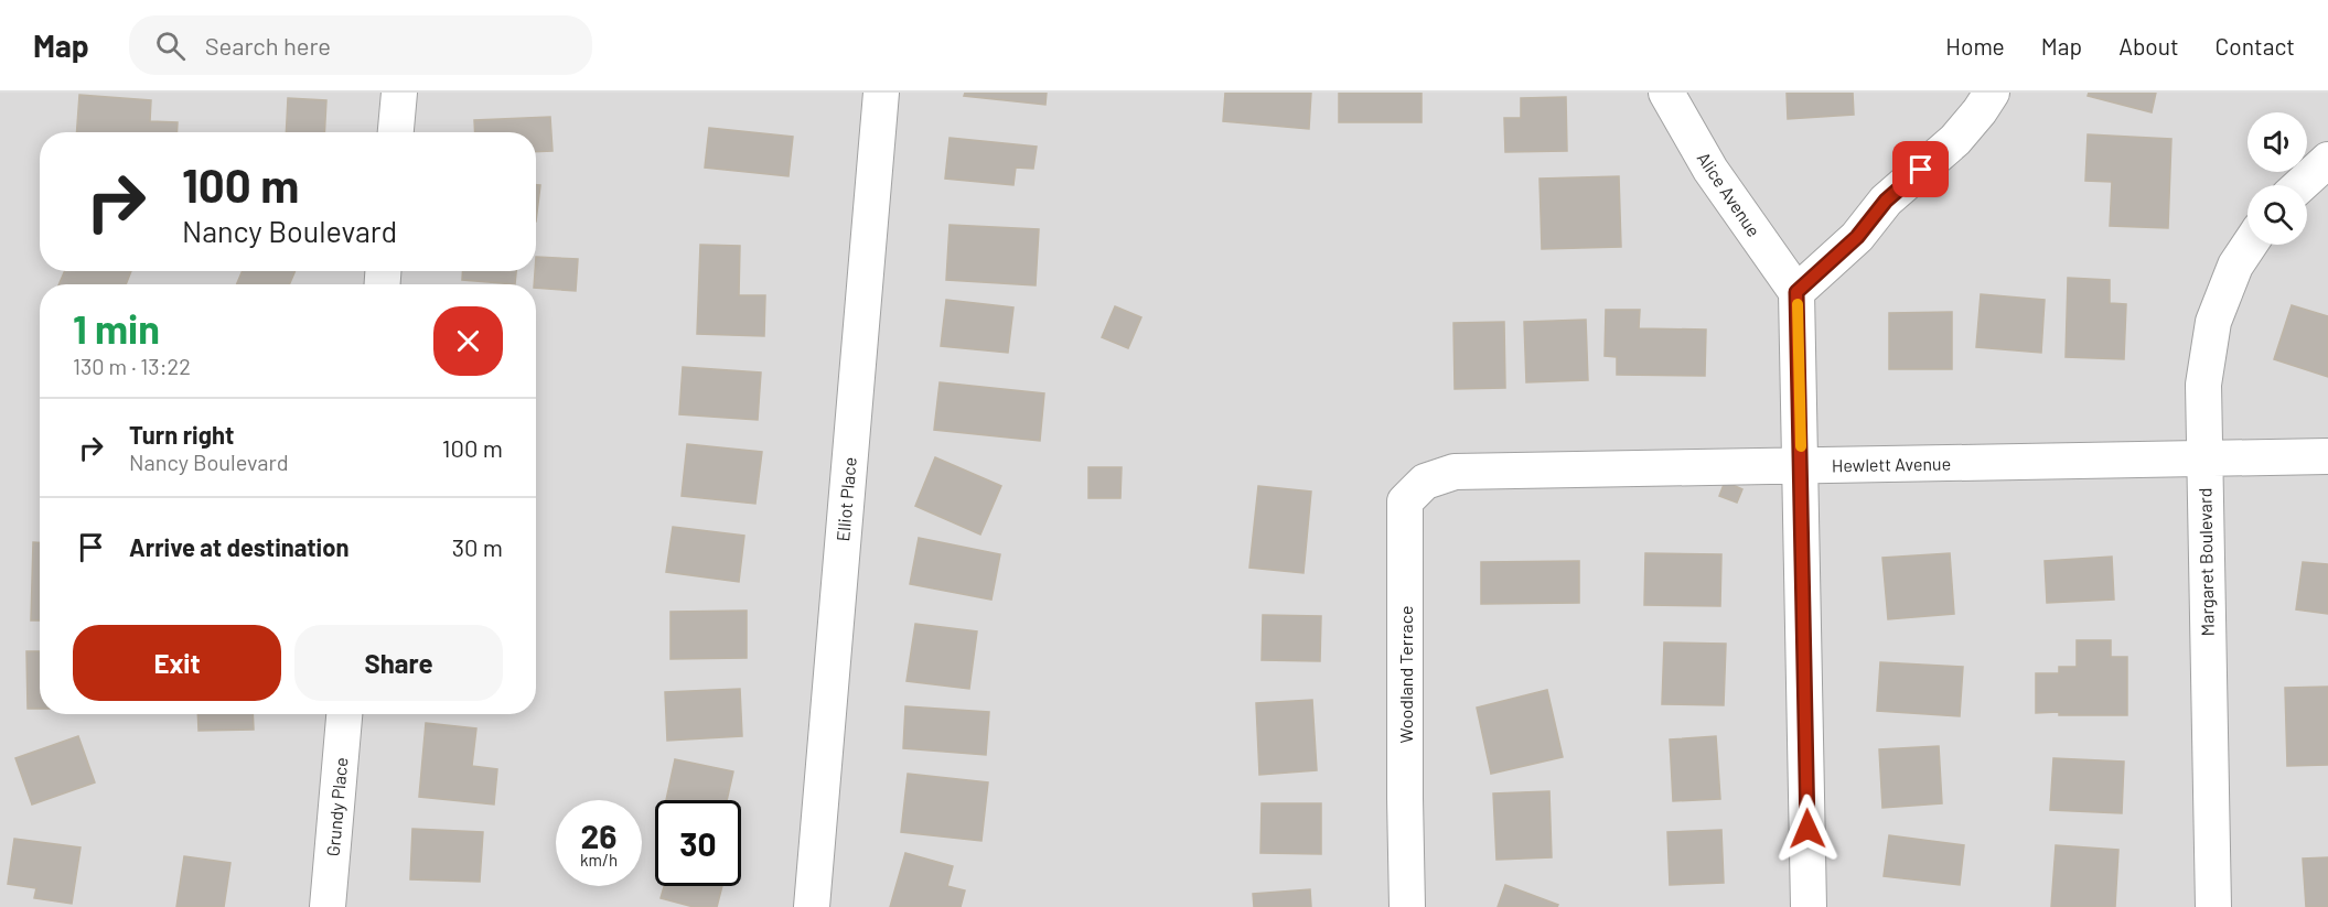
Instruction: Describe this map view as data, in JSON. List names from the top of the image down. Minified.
{"streets":{"street":["Alice Avenue","Hewlett Avenue","Elliot Place","Margaret Boulevard","Woodland Terrace","Grundy Place"]},"crossings":[["Hewlett Avenue","Margaret Boulevard"],["Hewlett Avenue","Woodland Terrace"]],"page":{"header":"Map","search":"Search here","nav":["Home","Map","About","Contact"],"turn":["100 m","Nancy Boulevard"],"heading":["1 min","130 m · 13:22"],"list":[{"name":"Turn right","note":"Nancy Boulevard","value":"100 m"},{"name":"Arrive at destination","value":"30 m"}],"buttons":["Exit","Share"],"speed":"26 km/h","limit":"30"}}
